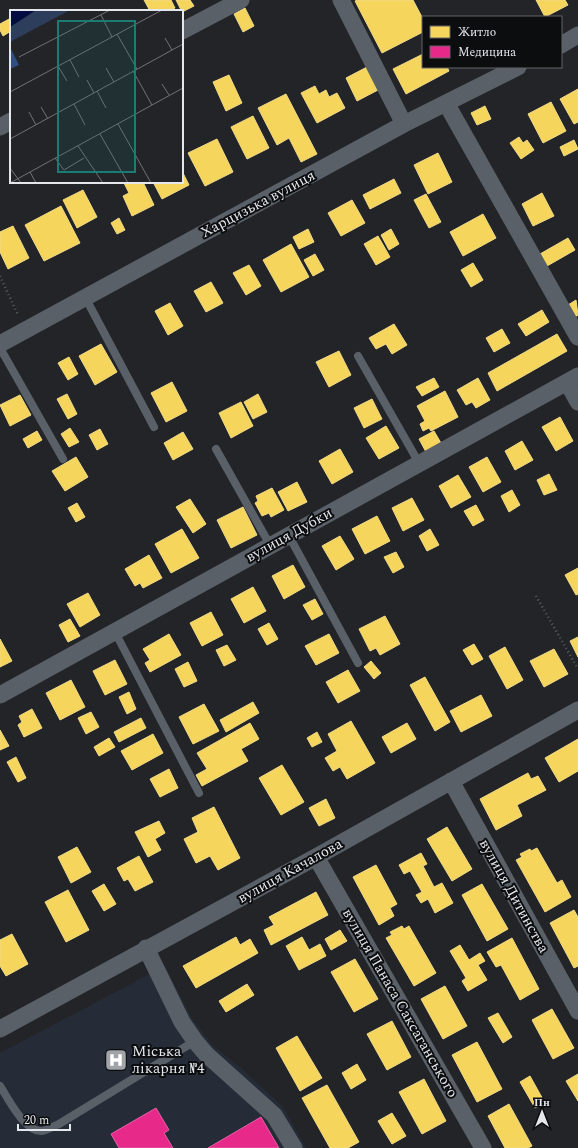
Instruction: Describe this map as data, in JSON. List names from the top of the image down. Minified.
{"streets":{"street":["Харцизька вулиця","вулиця Дубки","вулиця Качалова","вулиця Дитинства","вулиця Панаса Саксаганського"]},"crossings":[["вулиця Качалова","вулиця Дитинства"],["вулиця Качалова","вулиця Панаса Саксаганського"]],"places":{"hospital":["Міська лікарня №4"]},"legend":["Житло","Медицина"],"scale_bar":"20 m","north":"top"}
